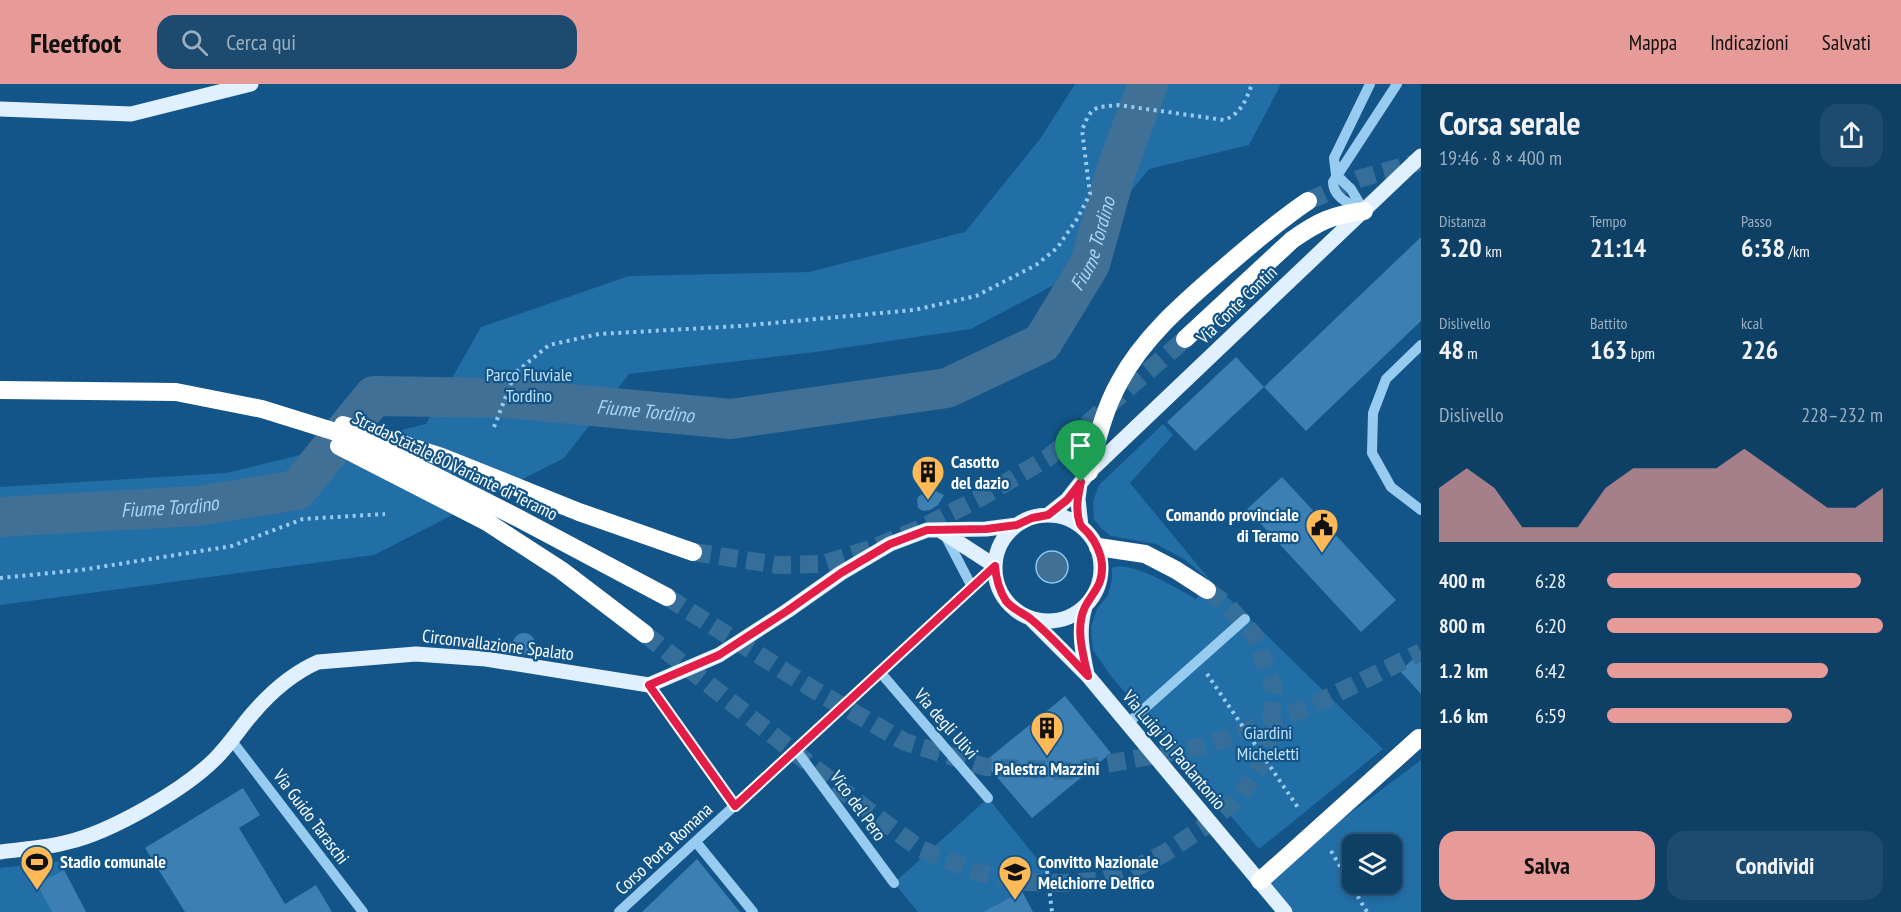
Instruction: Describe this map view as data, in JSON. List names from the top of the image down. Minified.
{"streets":{"highway":["Strada Statale 80 Variante di Teramo"],"main road":["Via Conte Contin","Circonvallazione Spalato","Via Luigi Di Paolantonio"],"street":["Via degli Ulivi","Vico del Pero","Via Guido Taraschi","Corso Porta Romana"]},"crossings":[["Via Conte Contin","Via Luigi Di Paolantonio"],["Via Conte Contin","Corso Porta Romana"],["Circonvallazione Spalato","Via Guido Taraschi"],["Via degli Ulivi","Corso Porta Romana"],["Via Luigi Di Paolantonio","Corso Porta Romana"],["Vico del Pero","Corso Porta Romana"]],"water":["Fiume Tordino"],"parks":["Parco Fluviale Tordino","Giardini Micheletti"],"places":{"building":["Casotto del dazio","Palestra Mazzini"],"public building":["Comando provinciale di Teramo"],"sports":["Stadio comunale"],"school or university":["Convitto Nazionale Melchiorre Delfico"]},"page":{"header":"Fleetfoot","search":"Cerca qui","nav":["Mappa","Indicazioni","Salvati"],"heading":["Corsa serale","19:46 · 8 × 400 m"],"stats":[["Distanza","3.20 km"],["Tempo","21:14"],["Passo","6:38 /km"],["Dislivello","48 m"],["Battito","163 bpm"],["kcal","226"]],"chart":["Dislivello","228–232 m"],"list":[{"name":"400 m","note":"6:28"},{"name":"800 m","note":"6:20"},{"name":"1.2 km","note":"6:42"},{"name":"1.6 km","note":"6:59"}],"buttons":["Salva","Condividi"]}}
